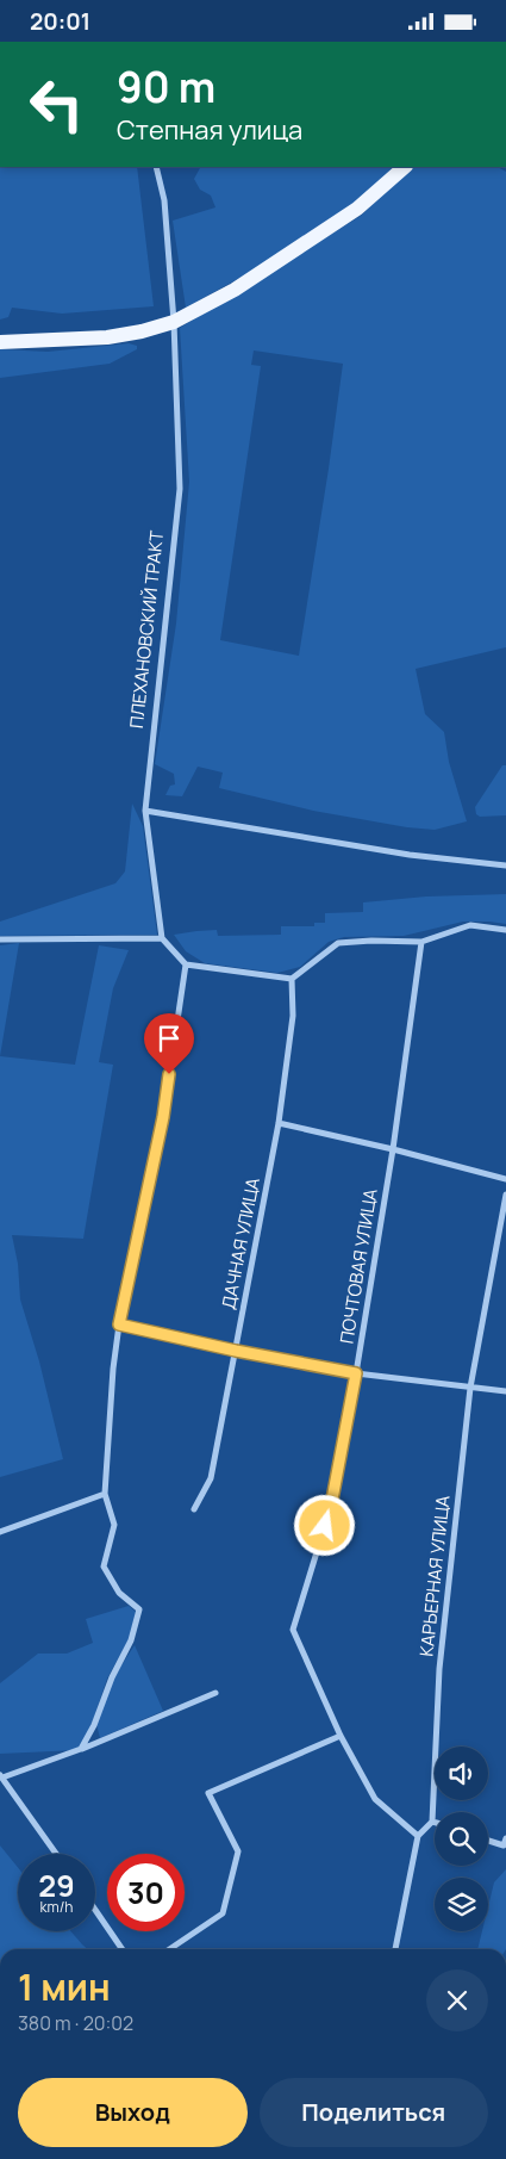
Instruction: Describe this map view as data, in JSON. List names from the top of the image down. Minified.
{"streets":{"street":["ПЛЕХАНОВСКИЙ ТРАКТ","ДАЧНАЯ УЛИЦА","ПОЧТОВАЯ УЛИЦА","КАРЬЕРНАЯ УЛИЦА"]},"page":{"status":"20:01","turn":["90 m","Степная улица"],"speed":"29 km/h","limit":"30","heading":["1 мин","380 m · 20:02"],"buttons":["Выход","Поделиться"]}}
